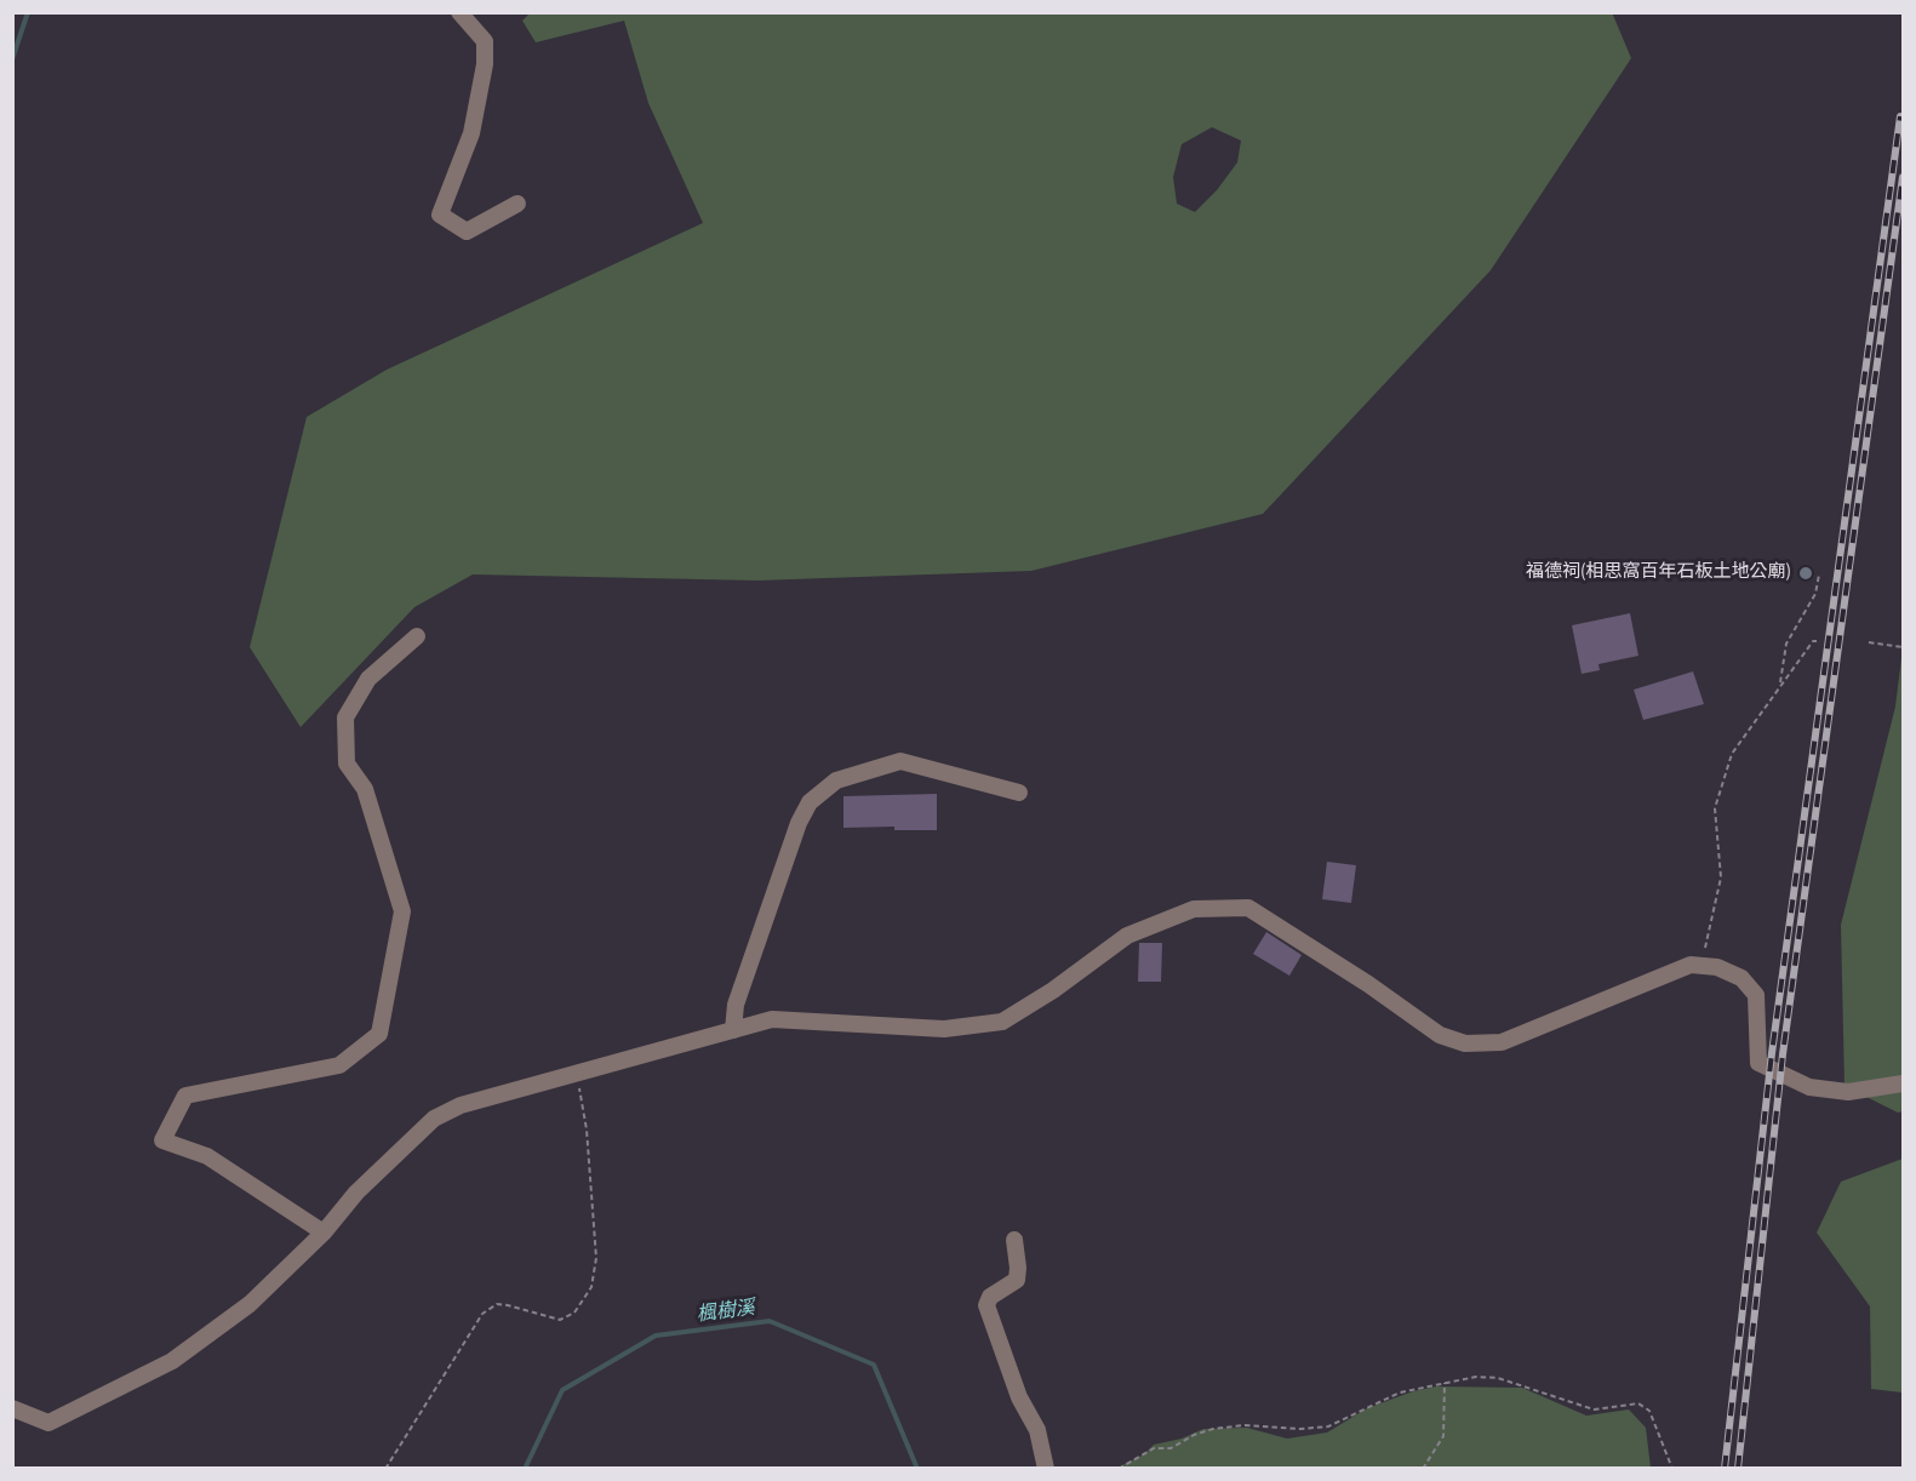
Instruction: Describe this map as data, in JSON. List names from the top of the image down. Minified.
{"water":["楓樹溪"],"places":["福德祠(相思窩百年石板土地公廟)"]}
